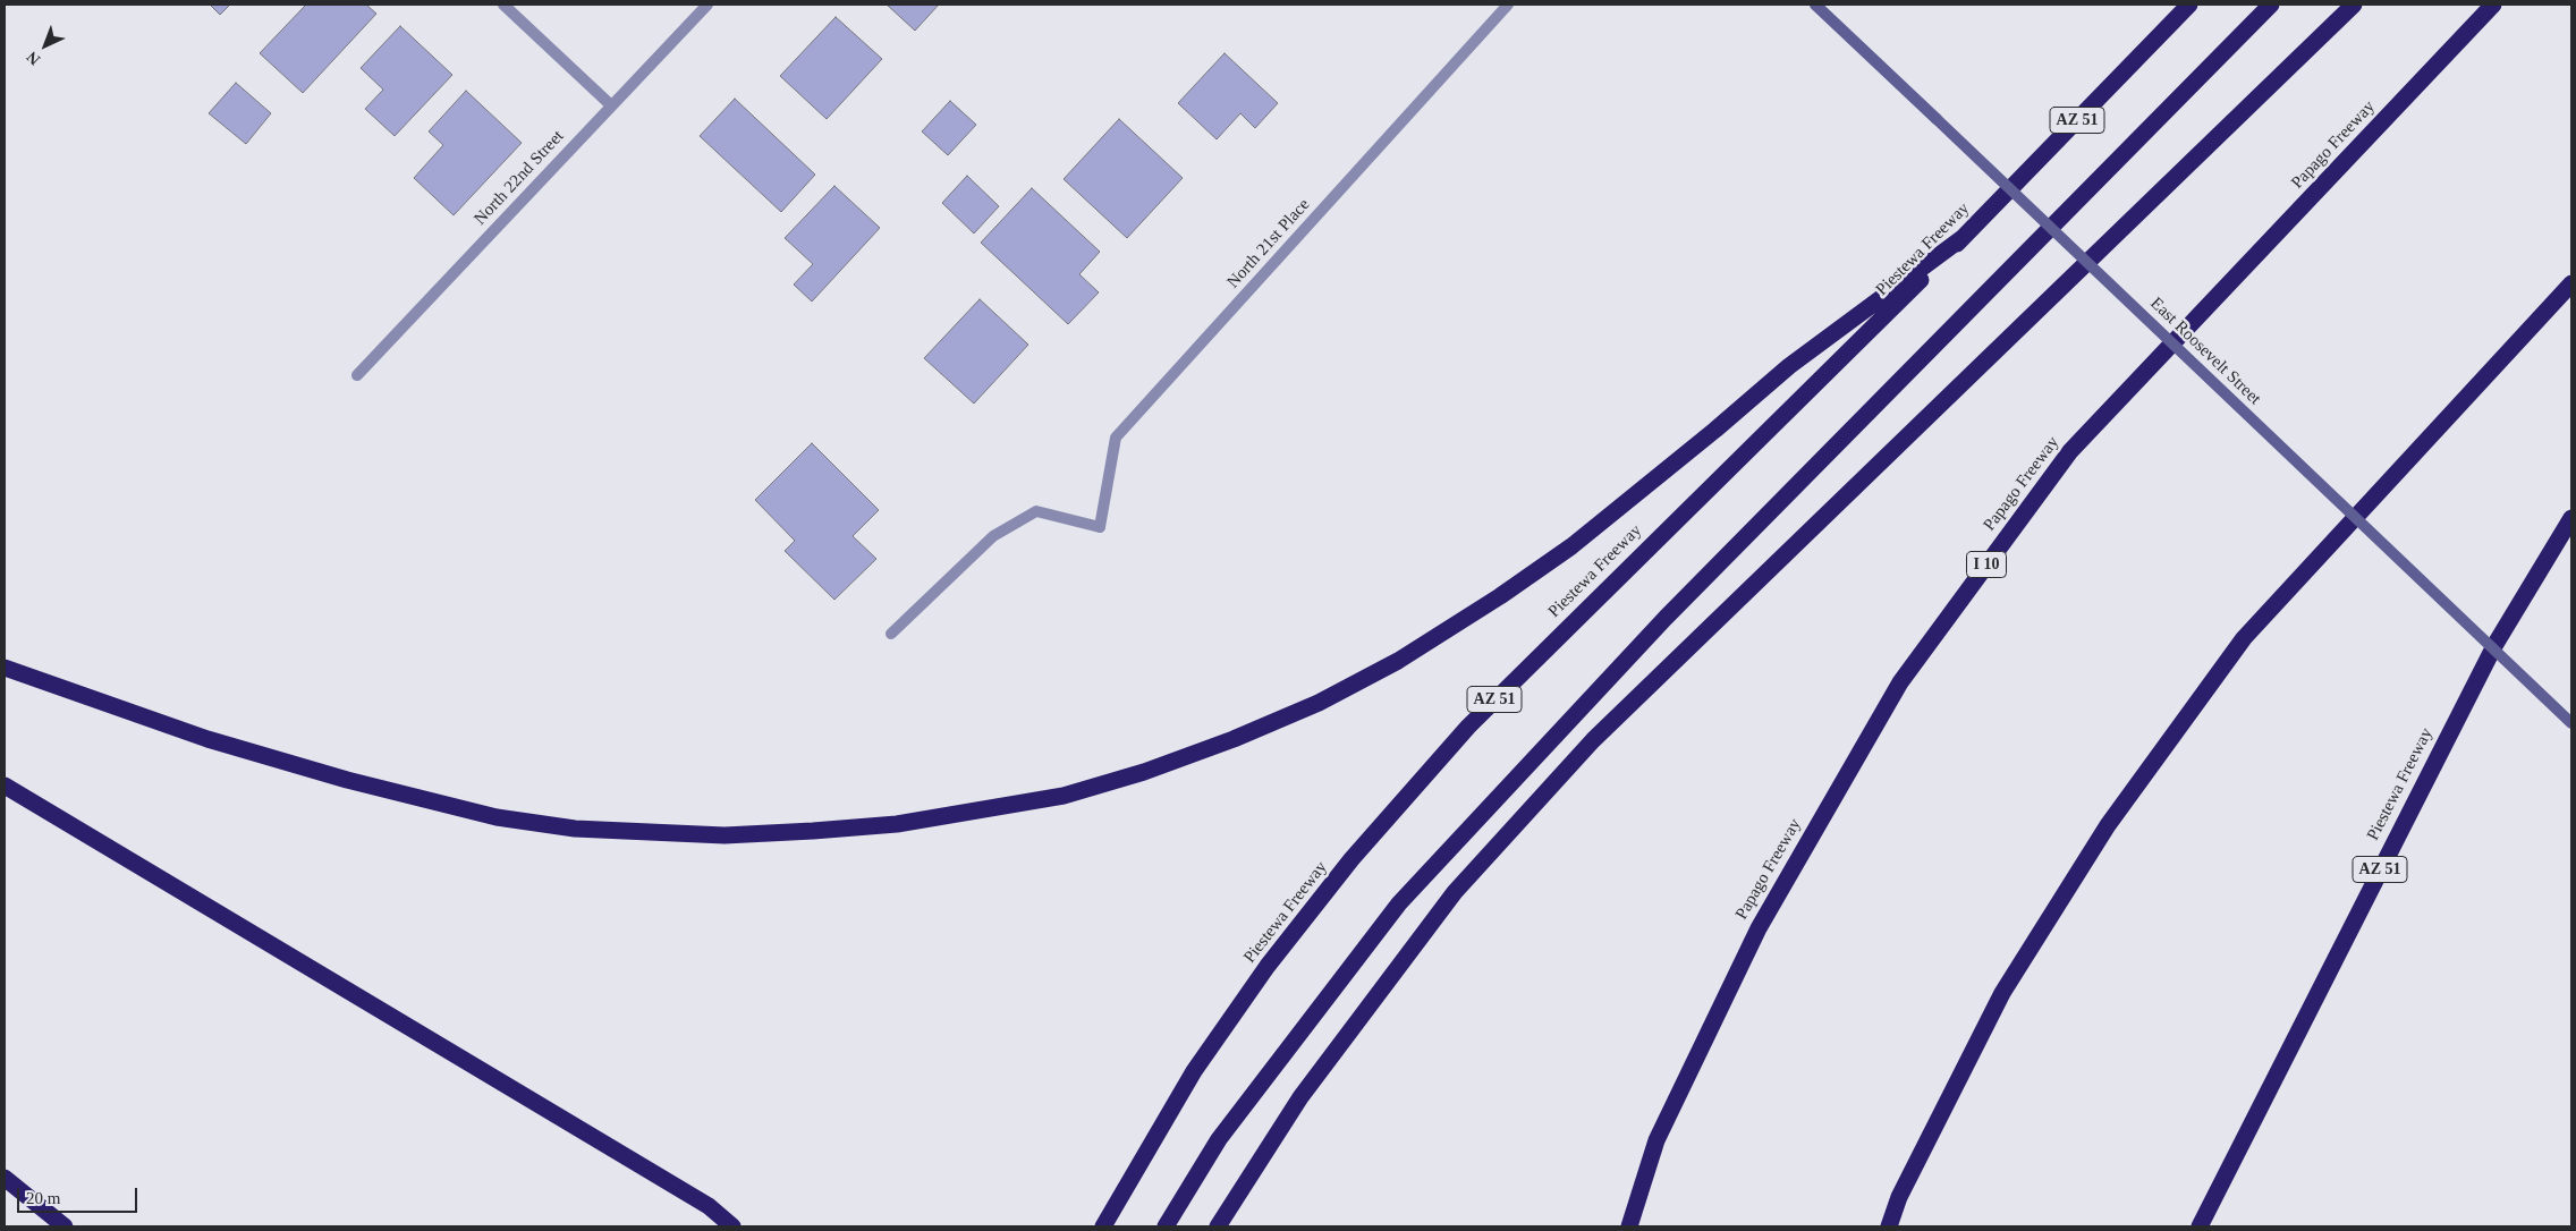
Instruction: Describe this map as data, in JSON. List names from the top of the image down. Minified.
{"streets":{"highway":["AZ 51","Papago Freeway","Piestewa Freeway","I 10"],"street":["North 22nd Street","North 21st Place","East Roosevelt Street"]},"scale_bar":"20 m","north":"bottom left"}
